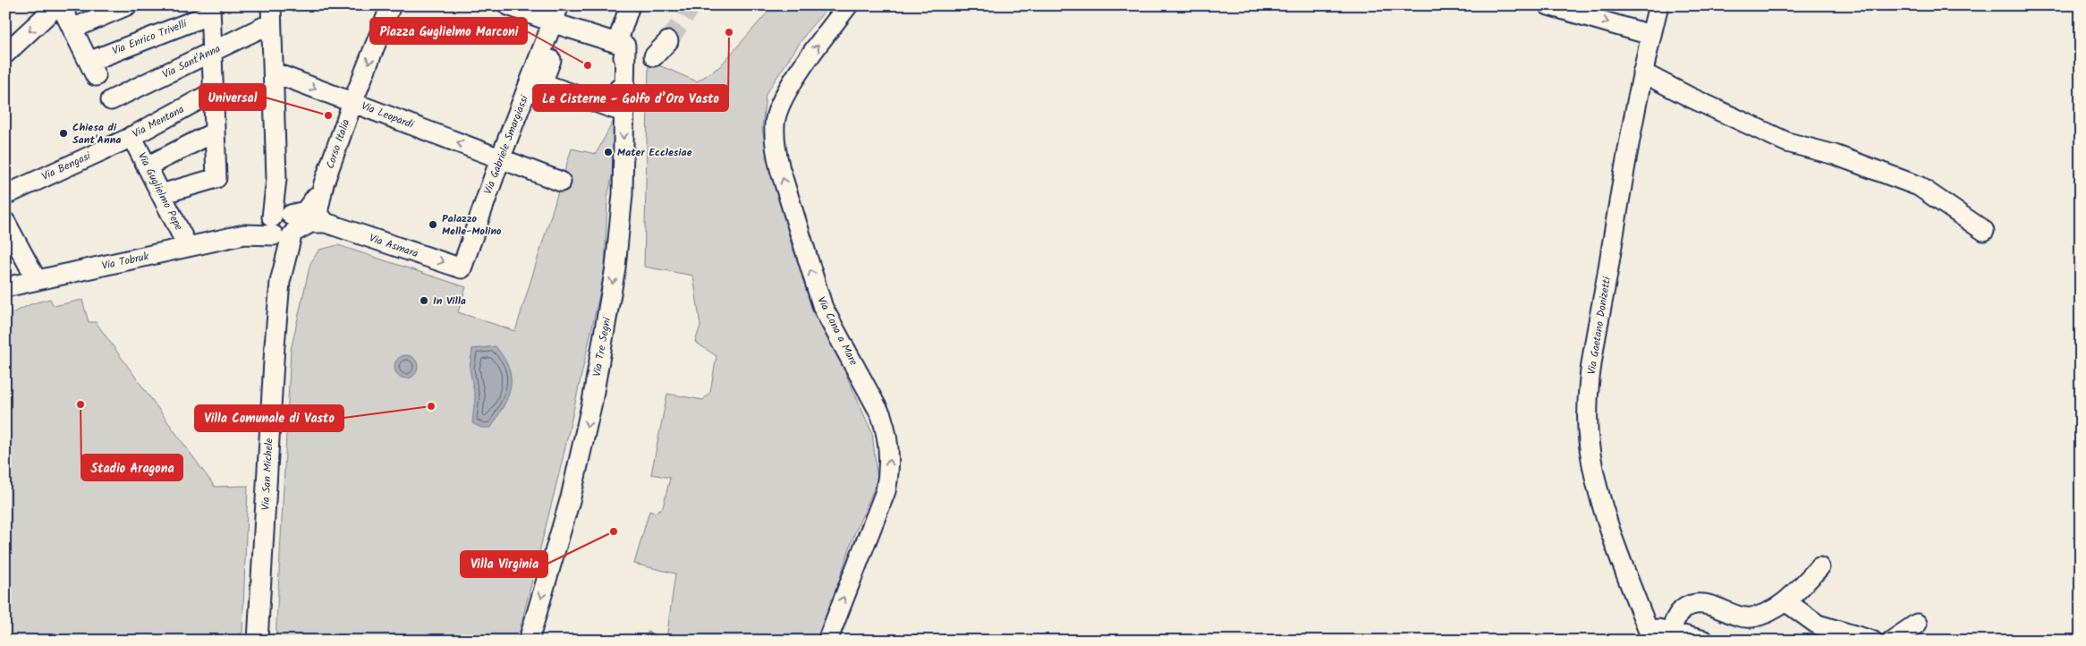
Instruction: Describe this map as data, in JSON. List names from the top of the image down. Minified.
{"streets":{"street":["Via Enrico Trivelli","Via Sant'Anna","Via Leopardi","Via Mentana","Corso Italia","Via Gabriele Smargiassi","Via Bengasi","Via Guglielmo Pepe","Via Asmara","Via Tobruk","Via Gaetano Donizetti","Via Cona a Mare","Via Tre Segni","Via San Michele"]},"crossings":[["Via Sant'Anna","Via San Michele"],["Via Leopardi","Corso Italia"],["Via Leopardi","Via Gabriele Smargiassi"],["Via Leopardi","Via San Michele"],["Via Mentana","Via Bengasi"],["Via Mentana","Via Guglielmo Pepe"],["Via Gabriele Smargiassi","Via Asmara"],["Via Bengasi","Via Guglielmo Pepe"],["Via Guglielmo Pepe","Via Tobruk"],["Via Tobruk","Via San Michele"]],"one_way":["Via Asmara","Via Cona a Mare","Via Tre Segni"],"places":["Le Cisterne - Golfo d’Oro Vasto","Piazza Guglielmo Marconi","Universal","Chiesa di Sant'Anna","Mater Ecclesiae","Palazzo Melle-Molino","In Villa","Stadio Aragona","Villa Comunale di Vasto","Villa Virginia"]}
